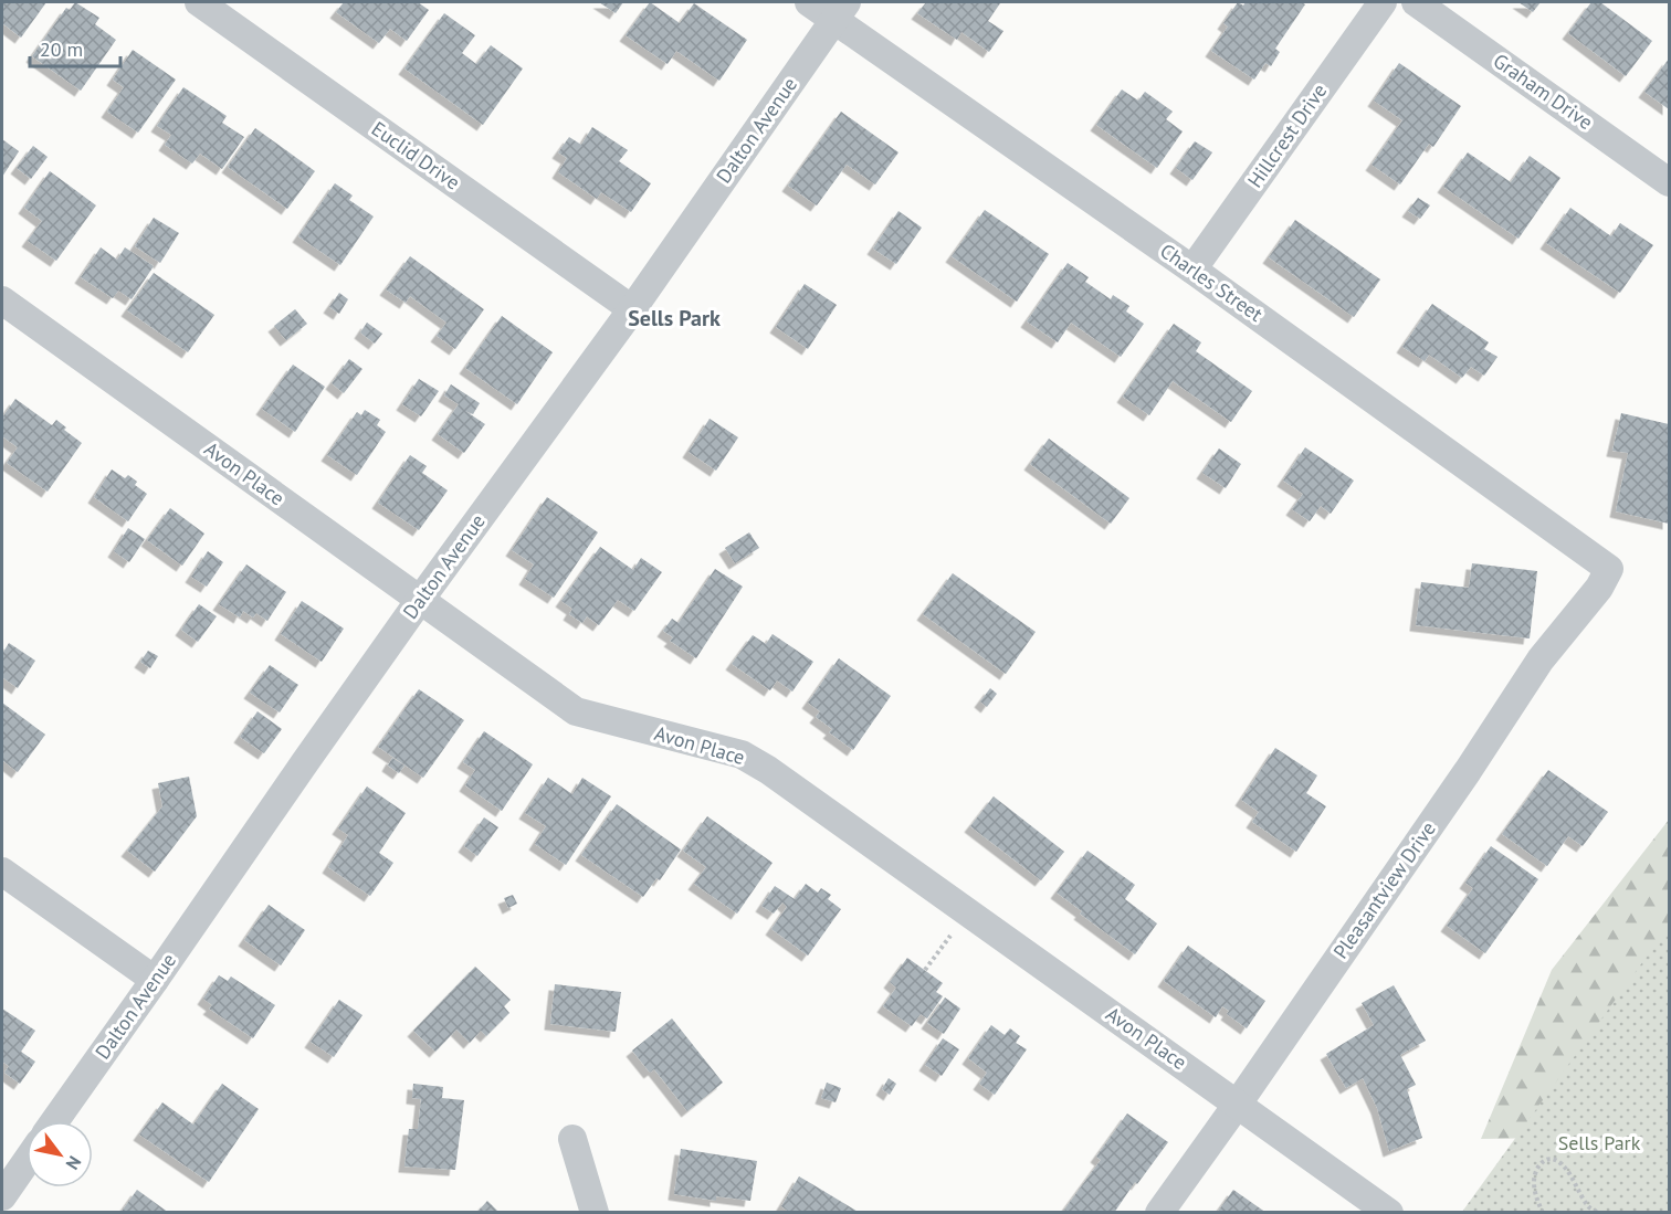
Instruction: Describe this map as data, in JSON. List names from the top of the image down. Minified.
{"streets":{"street":["Graham Drive","Dalton Avenue","Hillcrest Drive","Euclid Drive","Charles Street","Avon Place","Pleasantview Drive"]},"crossings":[["Dalton Avenue","Euclid Drive"],["Dalton Avenue","Charles Street"],["Dalton Avenue","Avon Place"],["Hillcrest Drive","Charles Street"],["Charles Street","Pleasantview Drive"],["Avon Place","Pleasantview Drive"]],"districts":["Sells Park"],"parks":["Sells Park"],"scale_bar":"20 m","north":"bottom right"}
